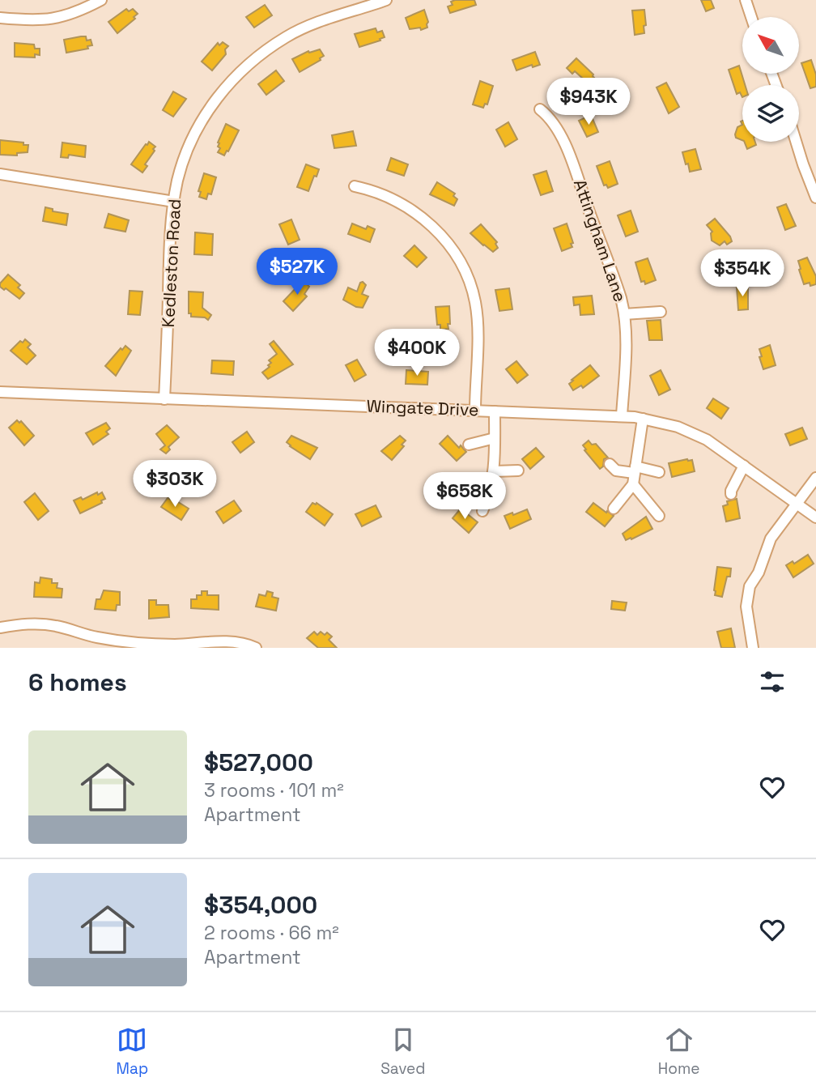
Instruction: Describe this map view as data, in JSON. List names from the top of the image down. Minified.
{"streets":{"street":["Attingham Lane","Kedleston Road","Wingate Drive"]},"crossings":[["Attingham Lane","Wingate Drive"],["Kedleston Road","Wingate Drive"]],"north":"top left","page":{"price":["$943K","$527K","$354K","$400K","$303K","$658K"],"heading":"6 homes","list":[{"name":"$527,000","note":"3 rooms · 101 m² · Apartment"},{"name":"$354,000","note":"2 rooms · 66 m² · Apartment"}],"tabs":["Map","Saved","Home"]}}
